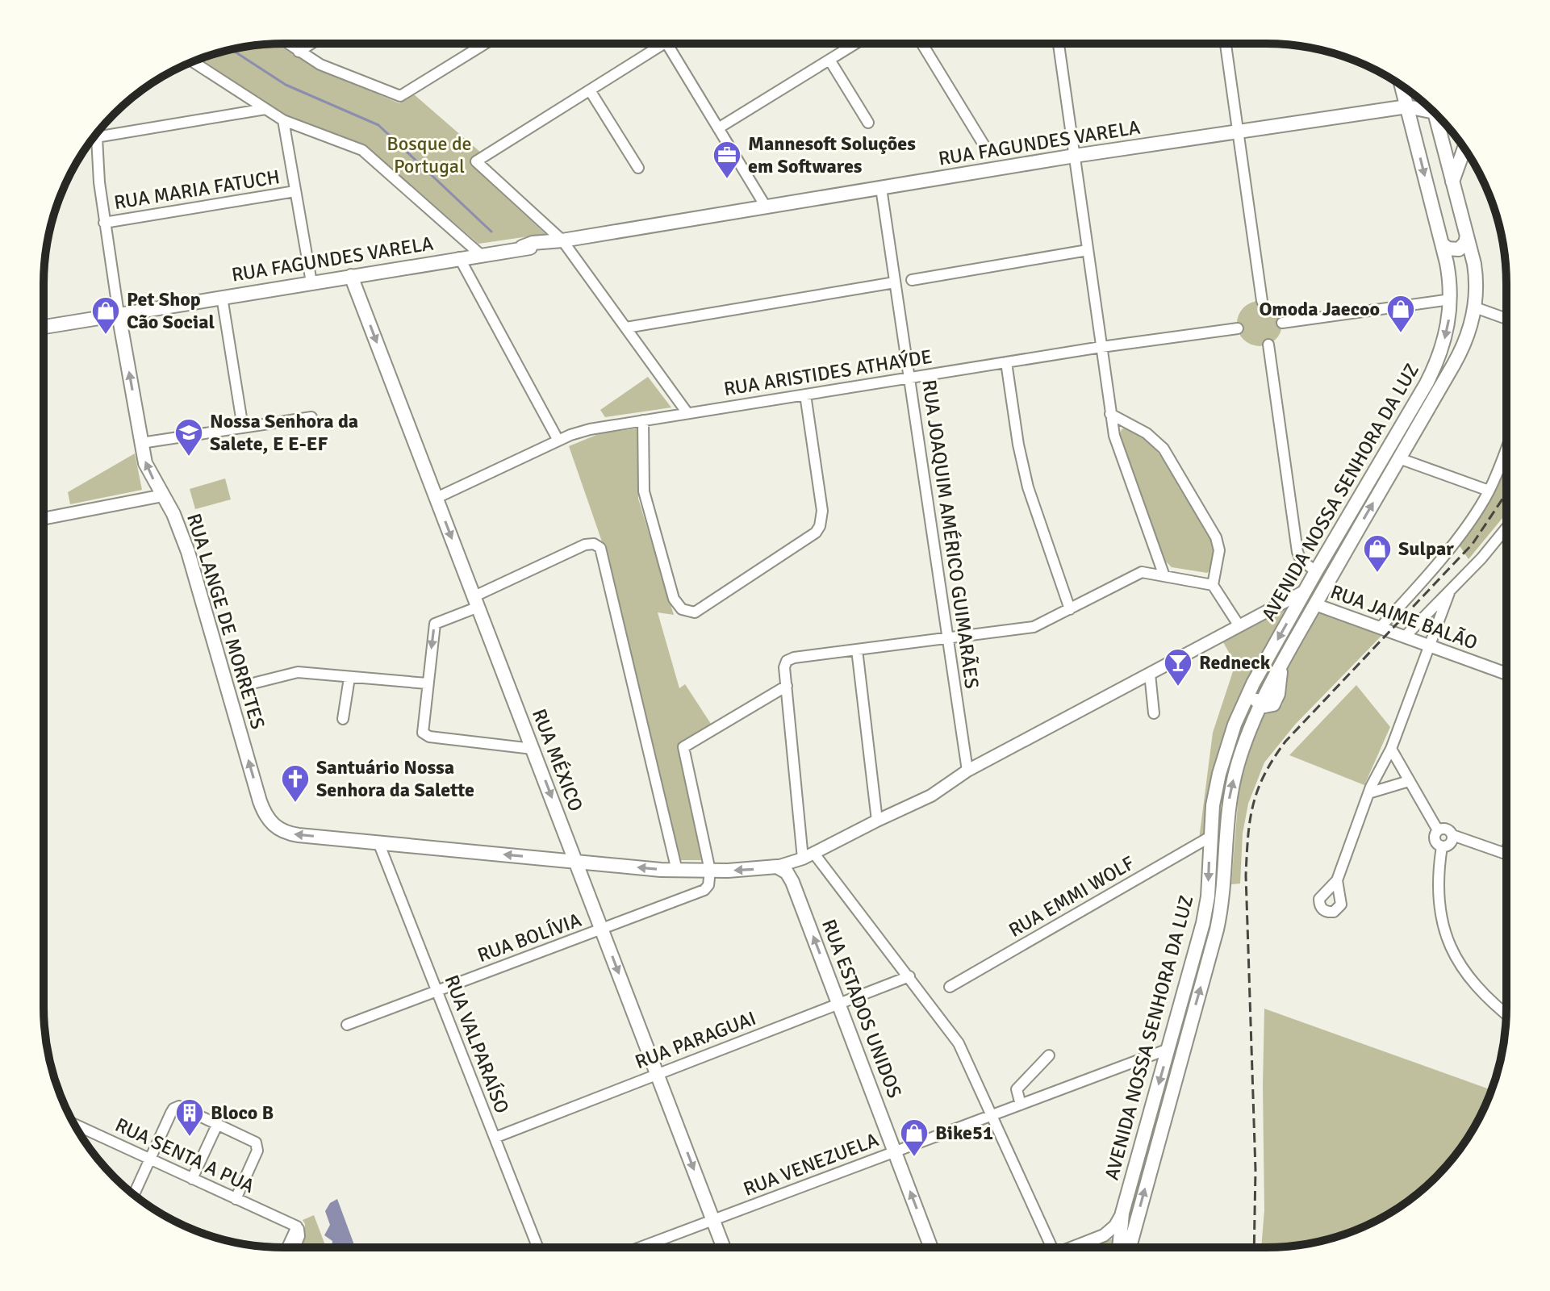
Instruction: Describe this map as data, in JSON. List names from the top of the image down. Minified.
{"streets":{"main road":["RUA FAGUNDES VARELA","AVENIDA NOSSA SENHORA DA LUZ","RUA LANGE DE MORRETES","RUA MÉXICO","RUA ESTADOS UNIDOS"],"street":["RUA MARIA FATUCH","RUA ARISTIDES ATHAÝDE","RUA JOAQUIM AMÉRICO GUIMARÃES","RUA JAIME BALÃO","RUA EMMI WOLF","RUA BOLÍVIA","RUA PARAGUAI","RUA VALPARAÍSO","RUA SENTA A PUA","RUA VENEZUELA"]},"crossings":[["RUA FAGUNDES VARELA","AVENIDA NOSSA SENHORA DA LUZ"],["RUA FAGUNDES VARELA","RUA JOAQUIM AMÉRICO GUIMARÃES"],["RUA FAGUNDES VARELA","RUA LANGE DE MORRETES"],["RUA FAGUNDES VARELA","RUA MÉXICO"],["RUA MARIA FATUCH","RUA LANGE DE MORRETES"],["RUA ARISTIDES ATHAÝDE","RUA JOAQUIM AMÉRICO GUIMARÃES"],["RUA ARISTIDES ATHAÝDE","RUA MÉXICO"],["AVENIDA NOSSA SENHORA DA LUZ","RUA JAIME BALÃO"],["AVENIDA NOSSA SENHORA DA LUZ","RUA EMMI WOLF"],["AVENIDA NOSSA SENHORA DA LUZ","RUA VENEZUELA"],["RUA LANGE DE MORRETES","RUA VALPARAÍSO"],["RUA MÉXICO","RUA BOLÍVIA"],["RUA MÉXICO","RUA PARAGUAI"],["RUA MÉXICO","RUA VENEZUELA"],["RUA BOLÍVIA","RUA VALPARAÍSO"],["RUA ESTADOS UNIDOS","RUA PARAGUAI"],["RUA ESTADOS UNIDOS","RUA VENEZUELA"],["RUA PARAGUAI","RUA VALPARAÍSO"]],"one_way":["RUA LANGE DE MORRETES","RUA MÉXICO","RUA ESTADOS UNIDOS"],"parks":["Bosque de Portugal"],"places":{"office":["Mannesoft Soluções em Softwares"],"shop":["Omoda Jaecoo","Pet Shop Cão Social","Sulpar","Bike51"],"school or university":["Nossa Senhora da Salete, E E-EF"],"bar":["Redneck"],"church":["Santuário Nossa Senhora da Salette"],"building":["Bloco B"]}}
